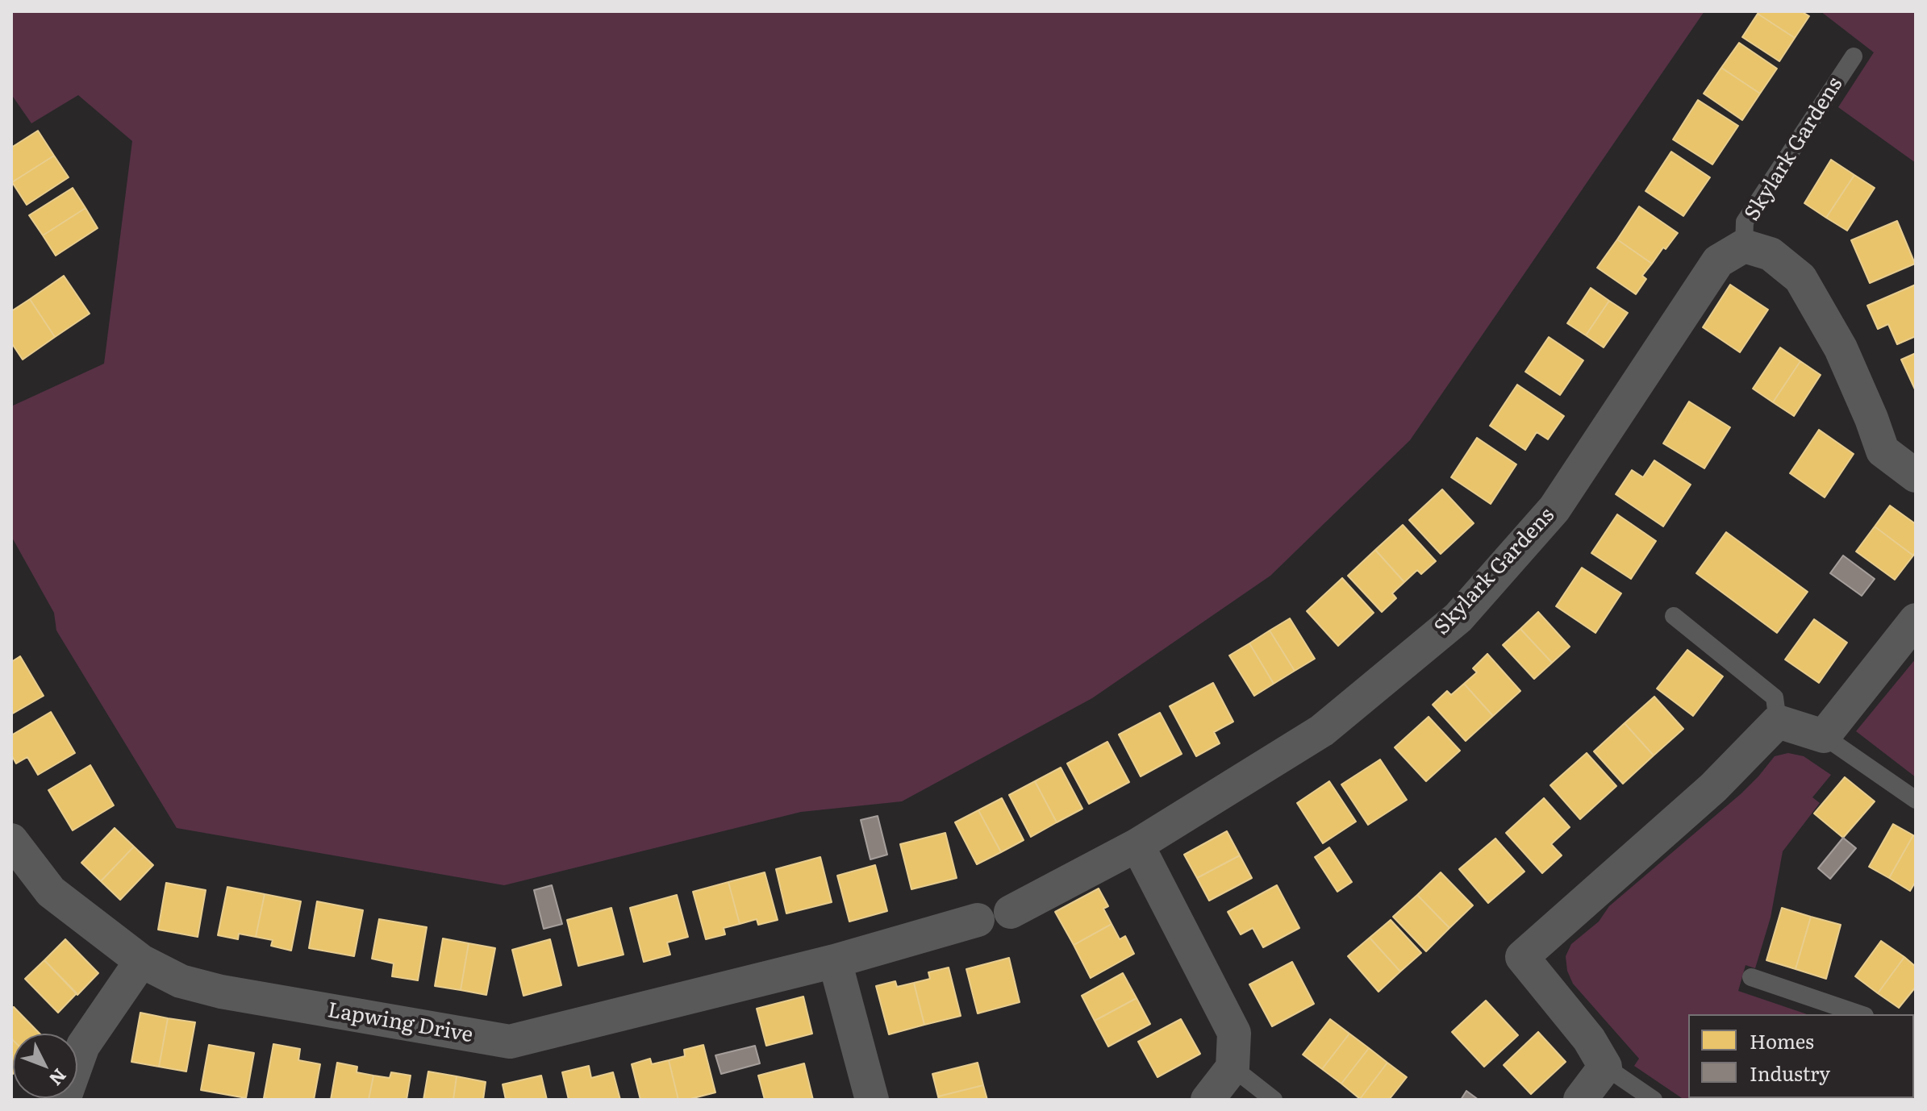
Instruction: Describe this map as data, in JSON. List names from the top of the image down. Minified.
{"streets":{"street":["Skylark Gardens","Lapwing Drive"]},"legend":["Homes","Industry"],"north":"bottom right"}
